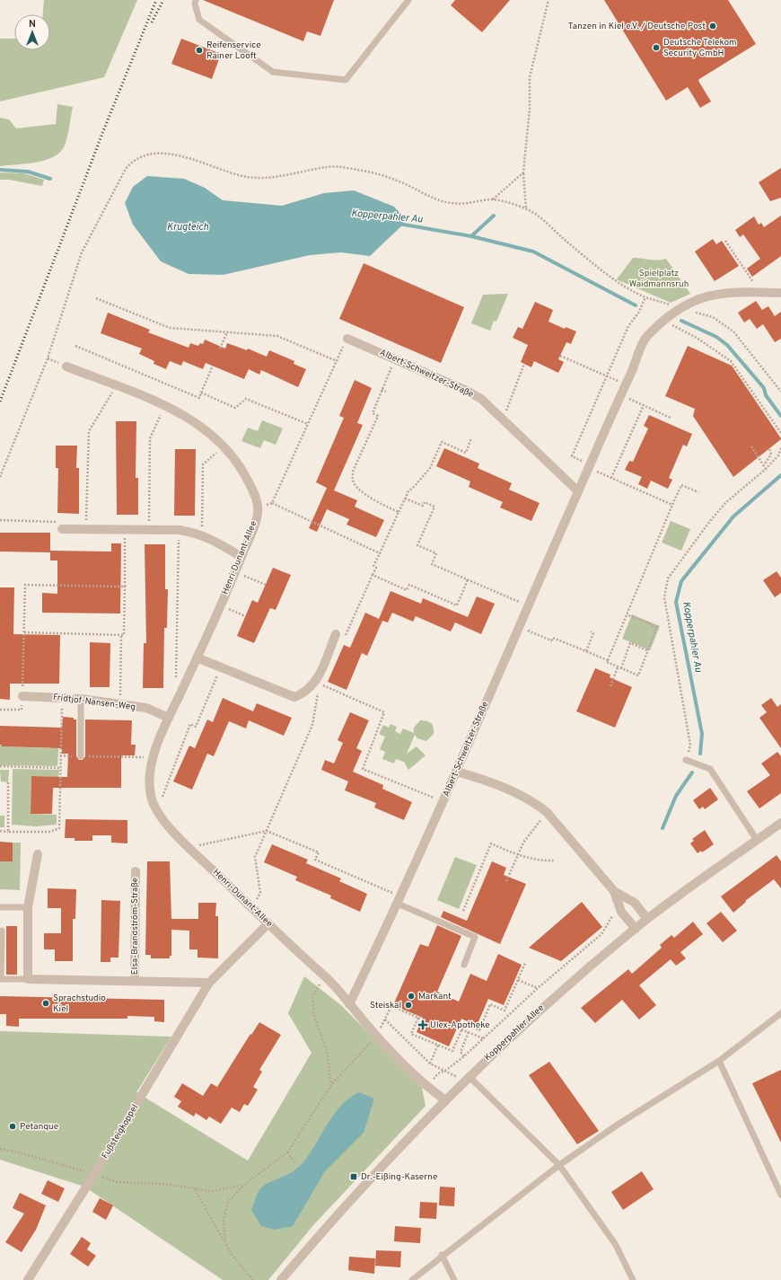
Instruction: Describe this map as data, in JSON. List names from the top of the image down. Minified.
{"streets":{"street":["Albert-Schweitzer-Straße","Henri-Dunant-Allee","Fridtjof-Nansen-Weg","Elsa-Brandström-Straße","Kopperpahler Allee","Fußsteigkoppel"]},"crossings":[["Albert-Schweitzer-Straße","Henri-Dunant-Allee"],["Henri-Dunant-Allee","Fridtjof-Nansen-Weg"],["Henri-Dunant-Allee","Kopperpahler Allee"],["Elsa-Brandström-Straße","Fußsteigkoppel"]],"water":["Kopperpahler Au","Krugteich"],"parks":["Spielplatz Waidmannsruh"],"places":{"other":["Tanzen in Kiel e.V. / Deutsche Post","Deutsche Telekom Security GmbH","Reifenservice Rainer Looft","Markant","Sprachstudio Kiel","Steiskal","Petanque"],"health":["Ulex-Apotheke"],"transit":["Dr.-Eißing-Kaserne"]},"north":"top"}
